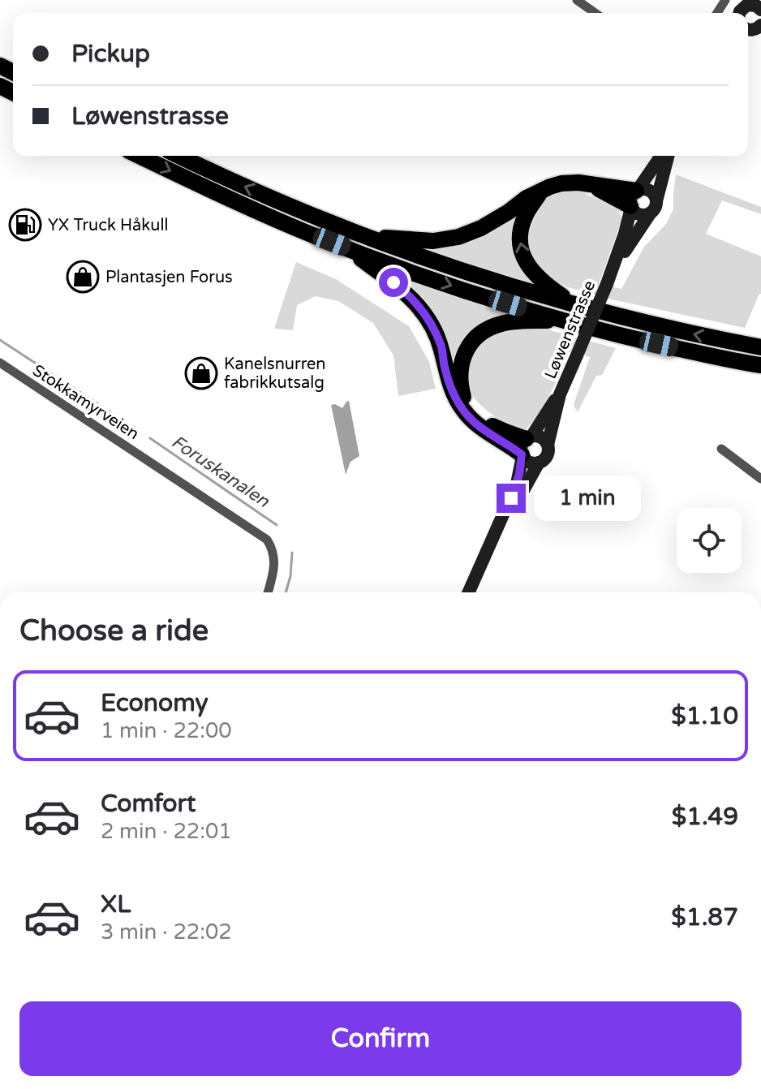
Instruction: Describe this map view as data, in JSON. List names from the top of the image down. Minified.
{"streets":{"main road":["Løwenstrasse"],"street":["Stokkamyrveien"]},"water":["Foruskanalen"],"places":{"fuel station":["YX Truck Håkull"],"shop":["Plantasjen Forus","Kanelsnurren fabrikkutsalg"]},"page":{"banner":["Pickup","Løwenstrasse"],"bubble":"1 min","heading":"Choose a ride","list":[{"name":"Economy","note":"1 min · 22:00","value":"$1.10"},{"name":"Comfort","note":"2 min · 22:01","value":"$1.49"},{"name":"XL","note":"3 min · 22:02","value":"$1.87"}],"buttons":"Confirm"}}
